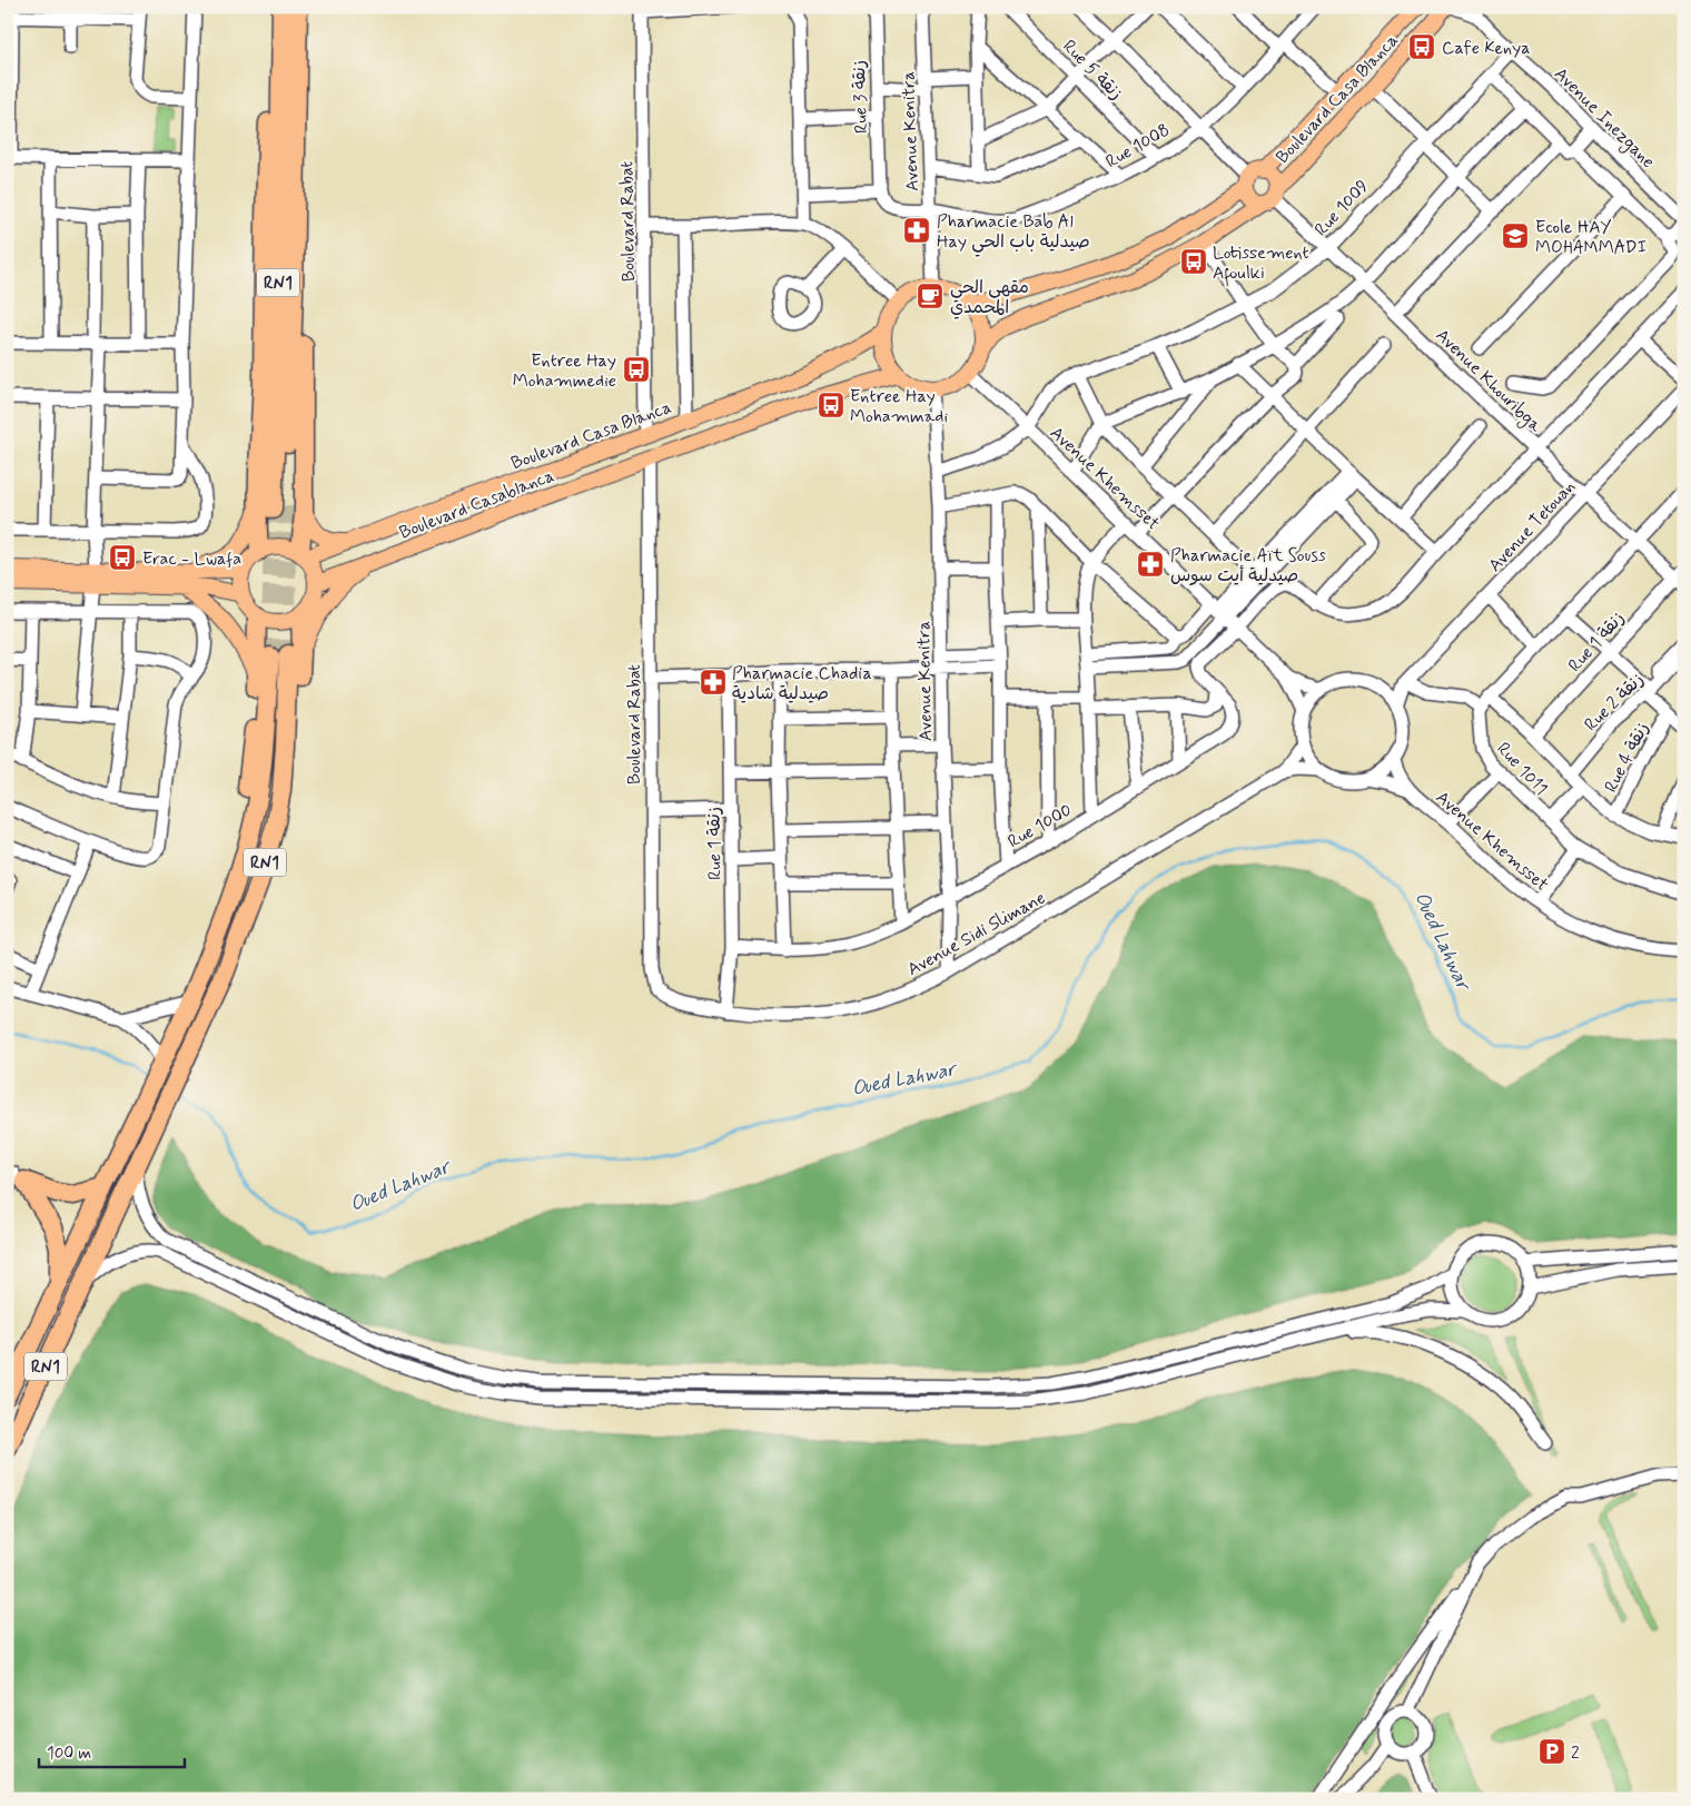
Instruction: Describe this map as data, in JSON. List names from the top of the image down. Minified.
{"streets":{"highway":["RN1"],"main road":["Boulevard Casa Blanca","Boulevard Casablanca"],"street":["Rue 5 زنقة","Rue 3 زنقة","Avenue Inezgane","Avenue Kenitra","Rue 1008","Rue 1009","Boulevard Rabat","Avenue Khouribga","Avenue Khemsset","Avenue Tetouan","Rue 1 زنقة","Rue 2 زنقة","Rue 4 زنقة","Rue 1011","Rue 1000","Avenue Sidi Slimane"]},"crossings":[["Rue 5 زنقة","Rue 1008"],["Boulevard Casa Blanca","Avenue Kenitra"],["Boulevard Casa Blanca","Boulevard Rabat"],["Boulevard Casa Blanca","Avenue Khouribga"],["Boulevard Casa Blanca","Avenue Khemsset"],["Boulevard Casa Blanca","Boulevard Casablanca"],["Avenue Inezgane","Rue 1009"],["Avenue Kenitra","Rue 1008"],["Avenue Kenitra","Avenue Khemsset"],["Avenue Kenitra","Rue 1000"],["Avenue Kenitra","Avenue Sidi Slimane"],["Rue 1009","Avenue Khouribga"],["Rue 1009","Avenue Khemsset"],["Boulevard Rabat","Boulevard Casablanca"],["Boulevard Rabat","Avenue Sidi Slimane"],["Avenue Khouribga","Avenue Tetouan"],["Avenue Khouribga","Rue 1 زنقة"],["Avenue Khemsset","Avenue Tetouan"],["Avenue Khemsset","Rue 1000"],["Avenue Khemsset","Avenue Sidi Slimane"],["Avenue Tetouan","Avenue Sidi Slimane"],["Rue 1 زنقة","Rue 1000"],["Rue 1 زنقة","Avenue Sidi Slimane"]],"water":["Oued Lahwar"],"places":{"bus stop":["Cafe Kenya","Lotissement Afoulki","Entree Hay Mohammedie","Entree Hay Mohammadi","Erac - Lwafa"],"pharmacy":["Pharmacie Bab Al Hay صيدلية باب الحي","Pharmacie Aït Souss صيدلية أيت سوس","Pharmacie Chadia صيدلية شادية"],"school or university":["Ecole HAY MOHAMMADI"],"cafe":["مقهى الحي المحمدي"],"parking":["2"]},"scale_bar":"100 m"}
